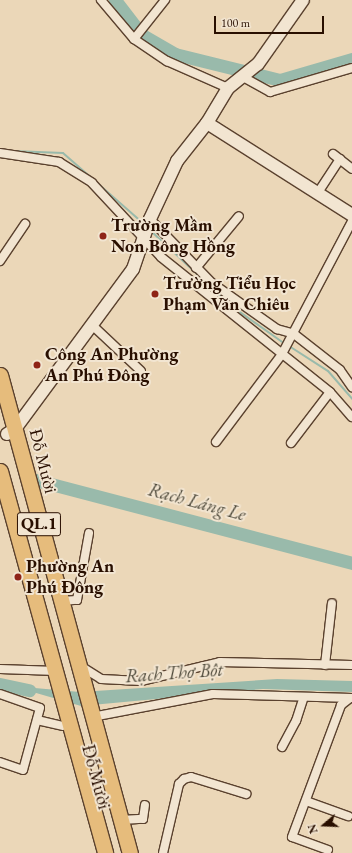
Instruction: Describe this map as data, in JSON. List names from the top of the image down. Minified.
{"streets":{"highway":["Đỗ Mười","QL.1"]},"crossings":[["Đỗ Mười","QL.1"]],"water":["Rạch Láng Le","Rạch Thợ Bột"],"places":["Trường Mầm Non Bông Hồng","Trường Tiểu Học Phạm Văn Chiêu","Công An Phường An Phú Đông","Phường An Phú Đông"],"scale_bar":"100 m","north":"left"}
